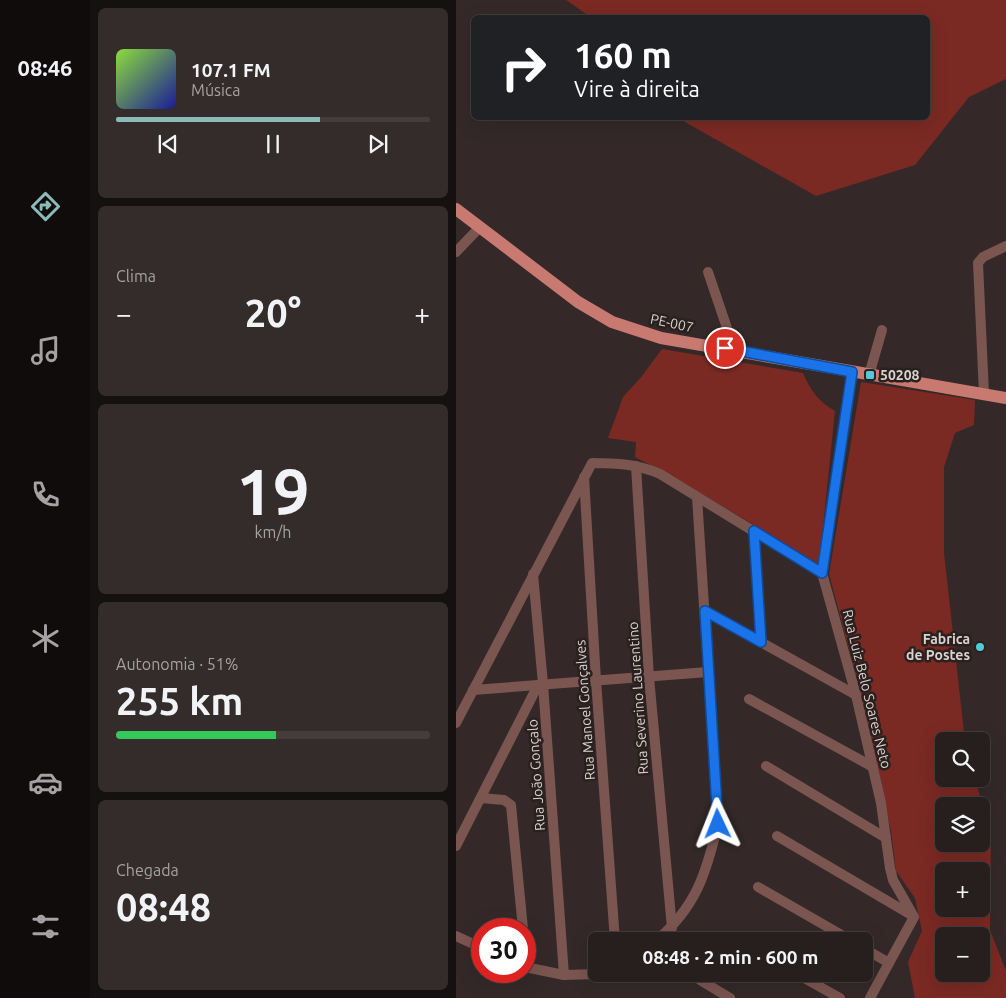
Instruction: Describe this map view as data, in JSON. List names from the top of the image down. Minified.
{"streets":{"main road":["PE-007"],"street":["Rua Luiz Belo Soares Neto","Rua Severino Laurentino","Rua Manoel Gonçalves","Rua João Gonçalo"]},"crossings":[["PE-007","Rua Luiz Belo Soares Neto"]],"places":{"transit":["50208"],"other":["Fabrica de Postes"]},"page":{"tabs":"08:46","turn":["160 m","Vire à direita"],"song":["107.1 FM","Música"],"tile":["Clima",["19","km/h"],["Autonomia · 51%","255 km"],["Chegada","08:48"]],"heat":["−","20°","+"],"map_buttons":["+","−"],"limit":"30","trip":"08:48 · 2 min · 600 m"}}
